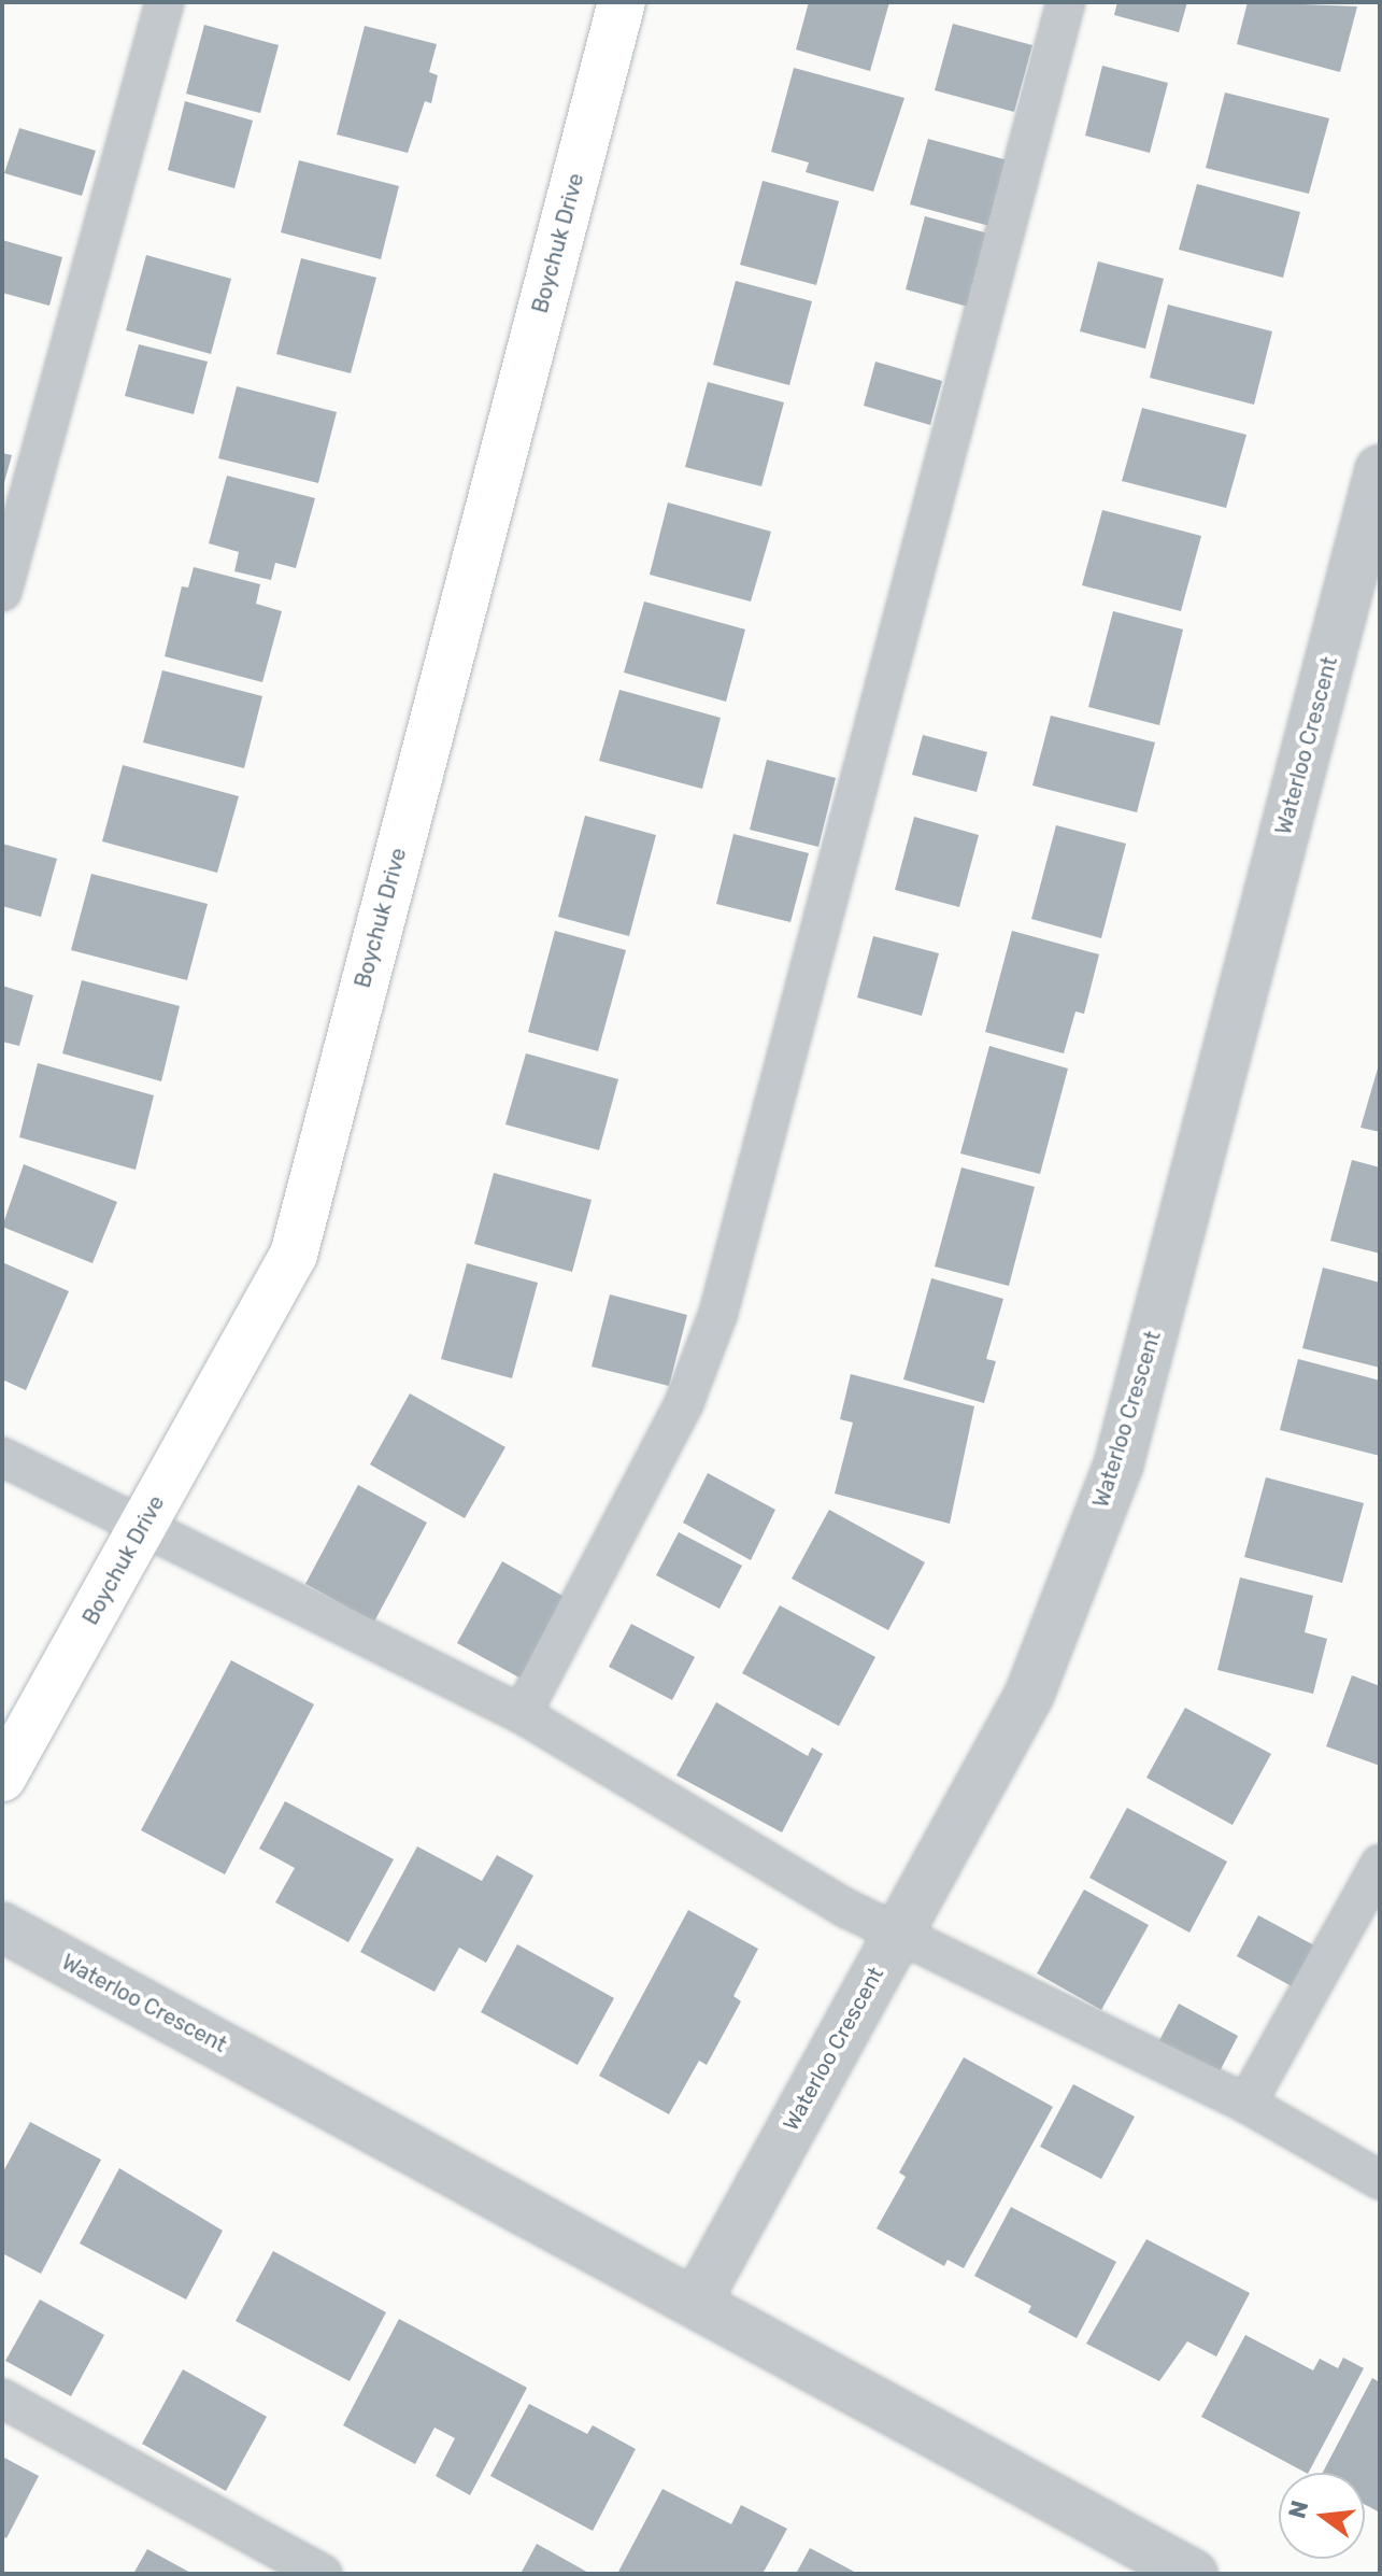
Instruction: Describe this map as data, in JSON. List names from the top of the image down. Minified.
{"streets":{"street":["Boychuk Drive","Waterloo Crescent"]},"north":"left"}
